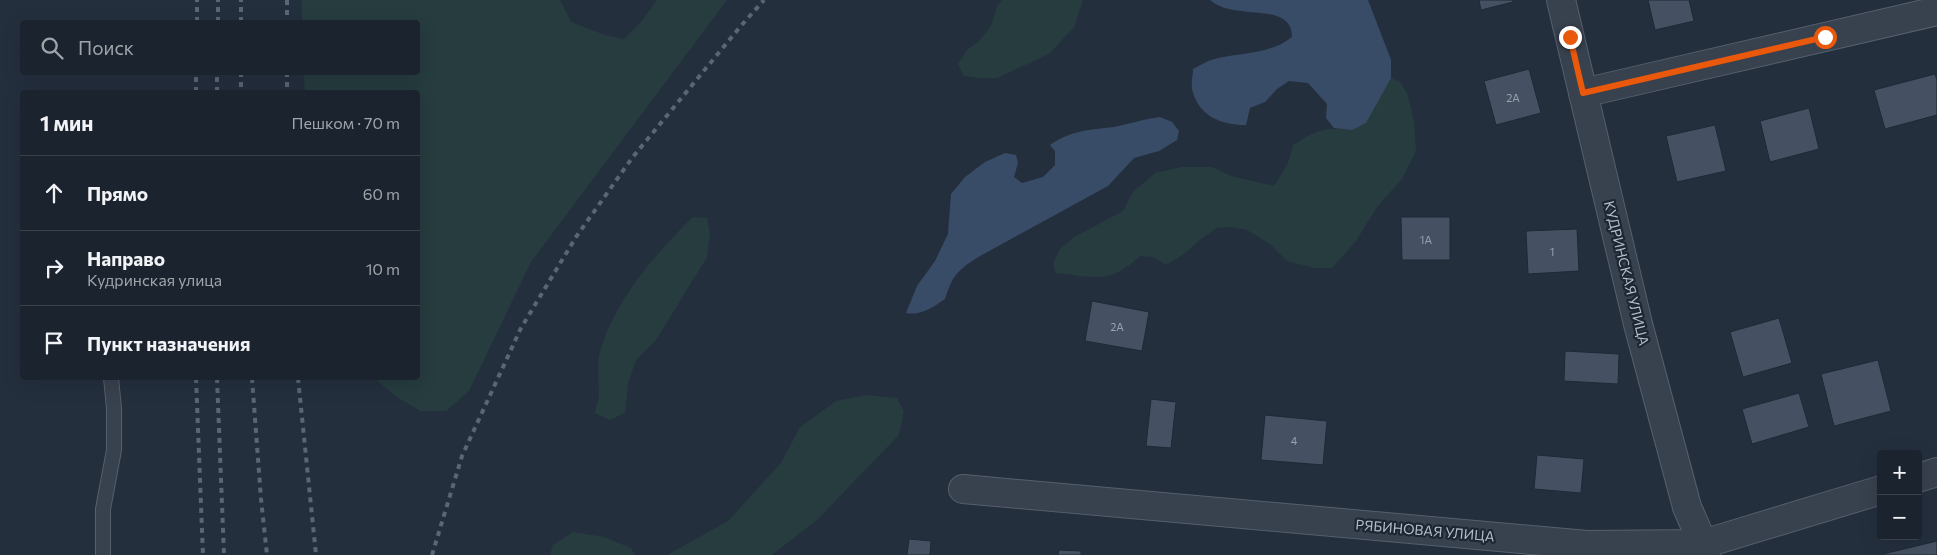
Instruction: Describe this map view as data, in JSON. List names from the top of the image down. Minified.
{"streets":{"street":["КУДРИНСКАЯ УЛИЦА","РЯБИНОВАЯ УЛИЦА"]},"crossings":[["КУДРИНСКАЯ УЛИЦА","РЯБИНОВАЯ УЛИЦА"]],"house_numbers":["2А","1А","1","2А","4"],"page":{"search":"Поиск","heading":["1 мин","Пешком · 70 m"],"list":[["Прямо","60 m"],["Направо","Кудринская улица","10 m"],"Пункт назначения"],"map_buttons":["+","−"]}}
